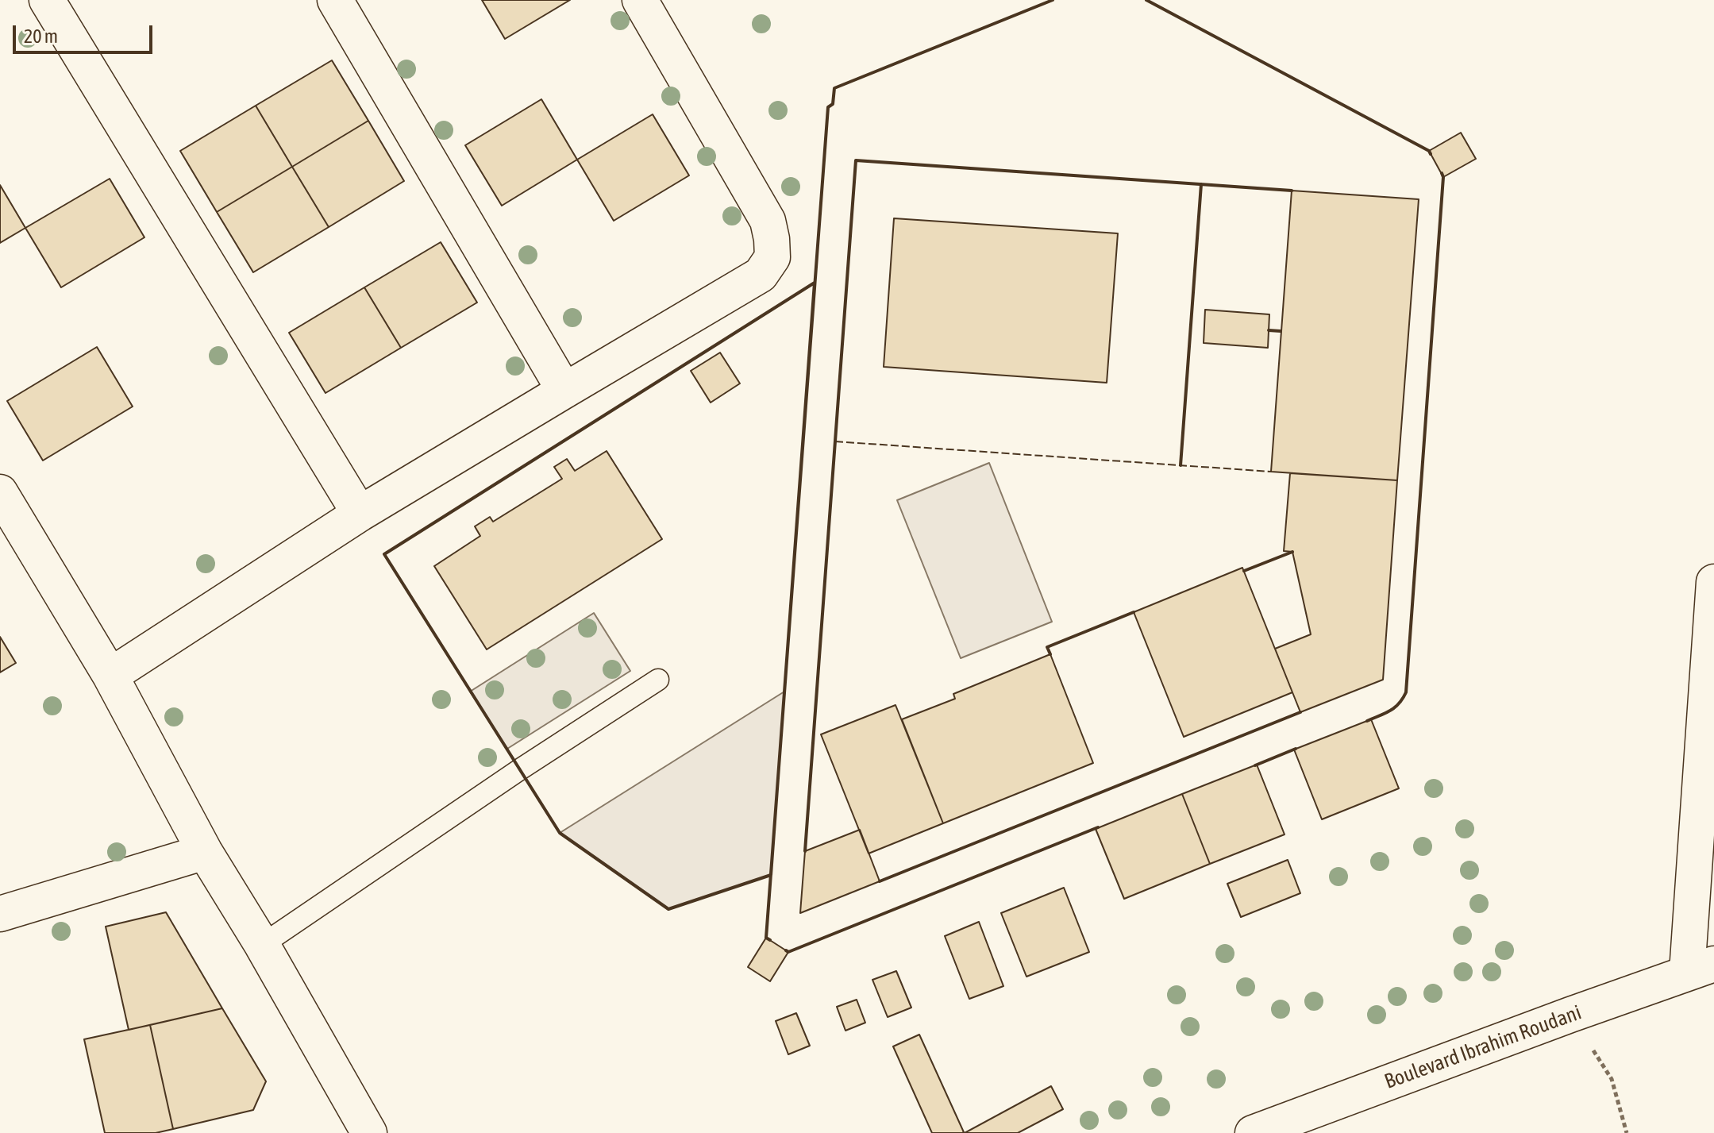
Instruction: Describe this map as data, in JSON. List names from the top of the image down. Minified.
{"streets":{"street":["Boulevard Ibrahim Roudani"]},"scale_bar":"20 m"}
